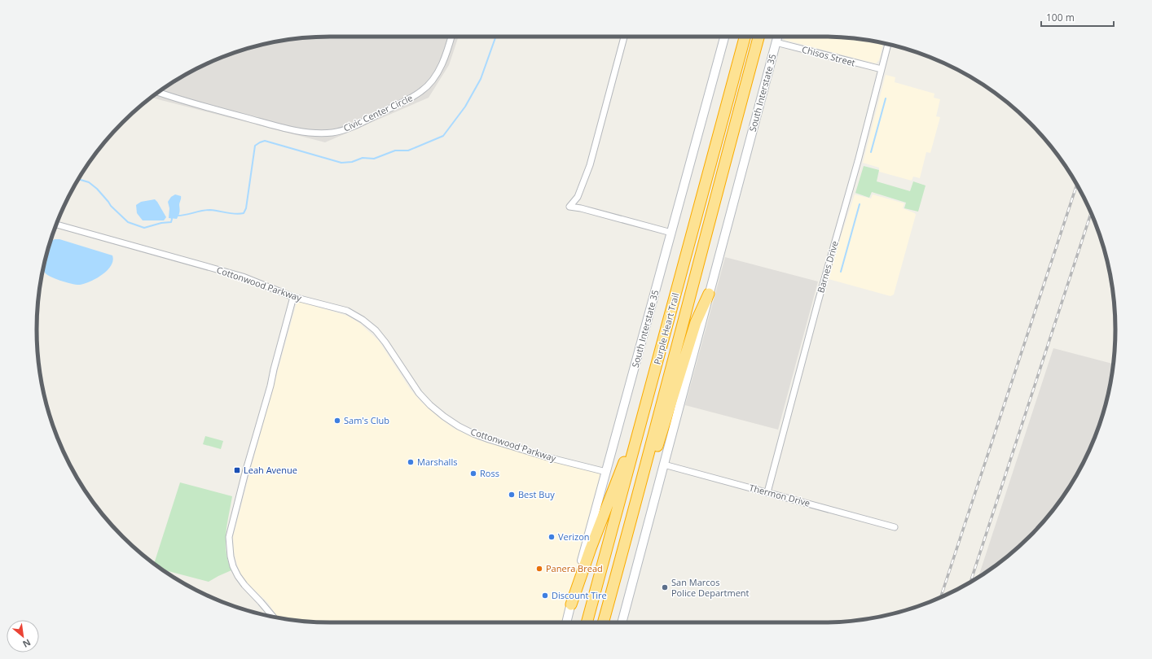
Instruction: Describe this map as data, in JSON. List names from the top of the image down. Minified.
{"streets":{"highway":["Purple Heart Trail"],"main road":["South Interstate 35"],"street":["Chisos Street","Civic Center Circle","Barnes Drive","Cottonwood Parkway","Thermon Drive"]},"crossings":[["Chisos Street","South Interstate 35"],["Chisos Street","Barnes Drive"],["South Interstate 35","Cottonwood Parkway"],["South Interstate 35","Thermon Drive"],["Barnes Drive","Thermon Drive"]],"places":{"other":["Sam's Club","Marshalls","Ross","Best Buy","Verizon","Panera Bread","San Marcos Police Department","Discount Tire"],"transit":["Leah Avenue"]},"scale_bar":"100 m","north":"bottom right"}
